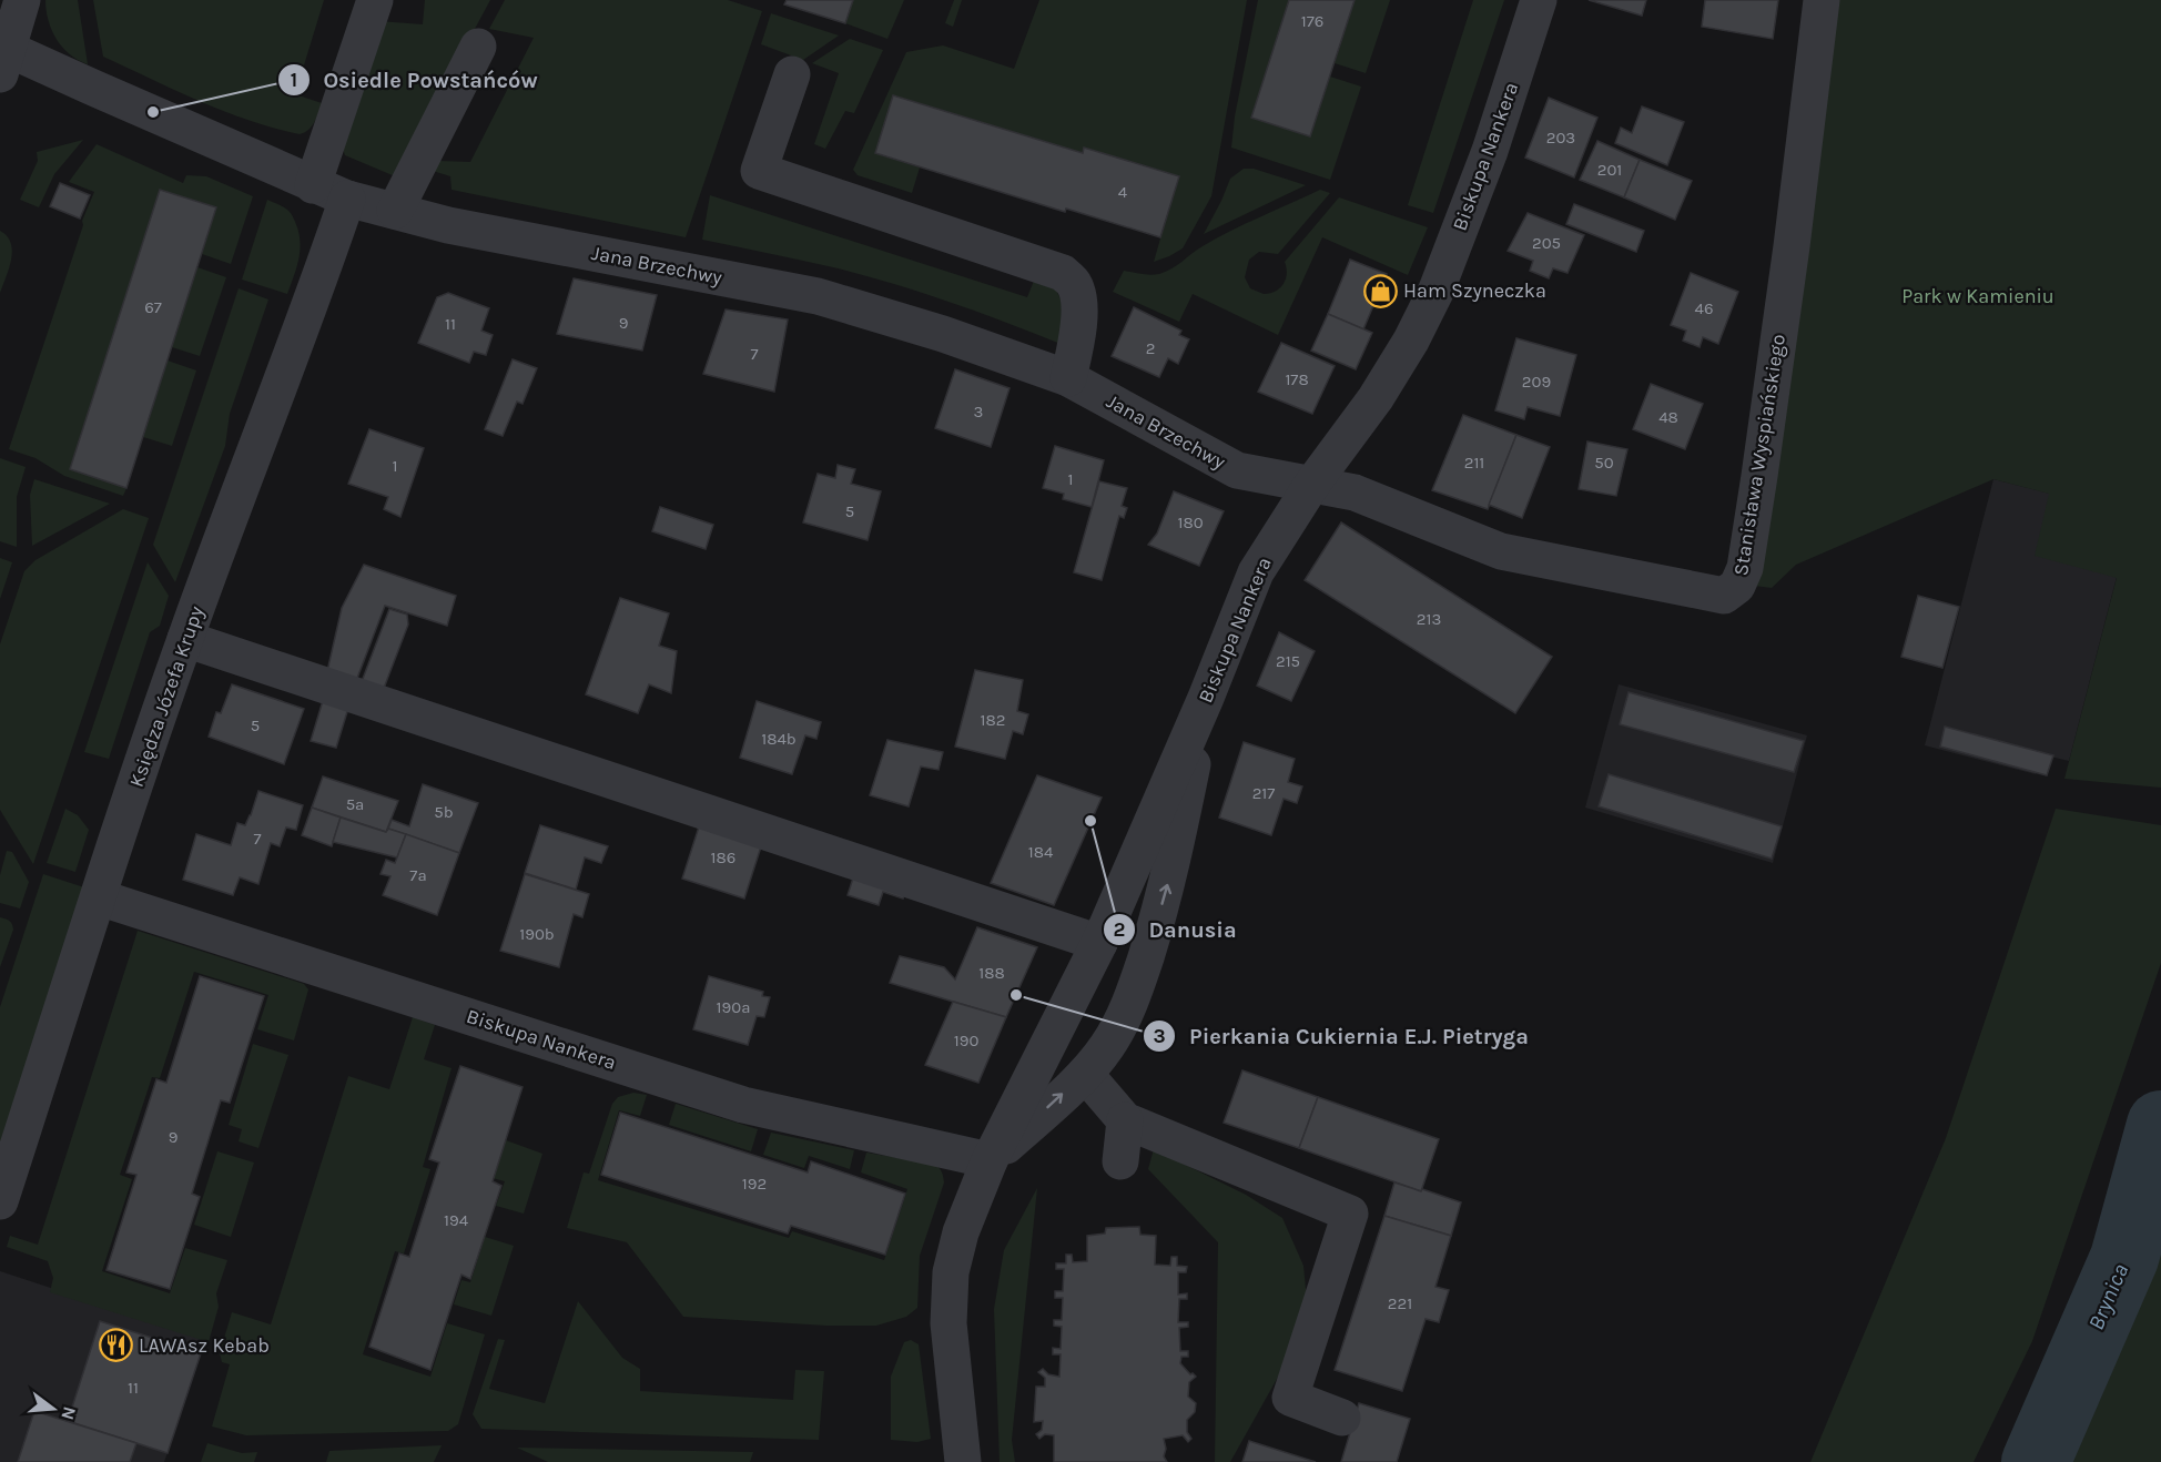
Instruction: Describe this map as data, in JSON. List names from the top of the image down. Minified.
{"streets":{"street":["Biskupa Nankera","Jana Brzechwy","Stanisława Wyspiańskiego","Księdza Józefa Krupy"]},"crossings":[["Biskupa Nankera","Jana Brzechwy"],["Biskupa Nankera","Stanisława Wyspiańskiego"],["Biskupa Nankera","Księdza Józefa Krupy"],["Jana Brzechwy","Stanisława Wyspiańskiego"],["Jana Brzechwy","Księdza Józefa Krupy"]],"water":["Brynica"],"parks":["Park w Kamieniu"],"places":{"other":["Osiedle Powstańców","Danusia","Pierkania Cukiernia E.J. Pietryga"],"shop":["Ham Szyneczka"],"restaurant":["LAWAsz Kebab"]},"house_numbers":["176","203","201","4","205","67","46","9","11","2","7","178","209","3","48","211","50","1","1","5","180","213","215","182","5","184b","217","5a","5b","7","184","186","7a","190b","188","190a","190","9","192","194","221","11"],"north":"right"}
